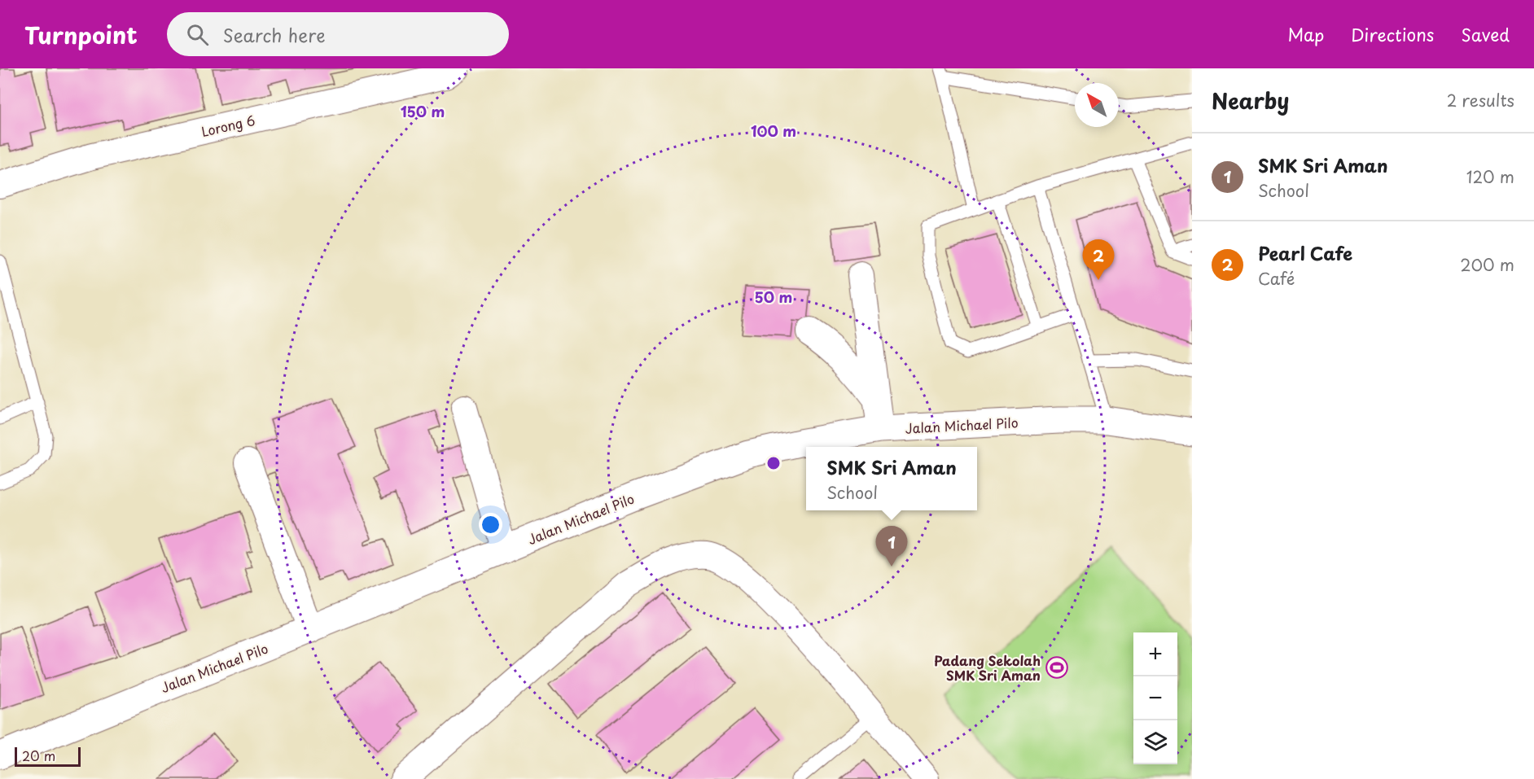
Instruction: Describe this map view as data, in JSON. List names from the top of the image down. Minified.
{"streets":{"street":["Lorong 6","Jalan Michael Pilo"]},"places":{"sports":["Padang Sekolah SMK Sri Aman"]},"scale_bar":"20 m","north":"top left","page":{"header":"Turnpoint","search":"Search here","nav":["Map","Directions","Saved"],"heading":["Nearby","2 results"],"list":[{"mark":"1","name":"SMK Sri Aman","note":"School","value":"120 m"},{"mark":"2","name":"Pearl Cafe","note":"Café","value":"200 m"}],"pins":["2","1"],"popup":["SMK Sri Aman","School"],"map_buttons":["+","−"],"scale":"20 m"},"rings":["150 m","100 m","50 m"]}
